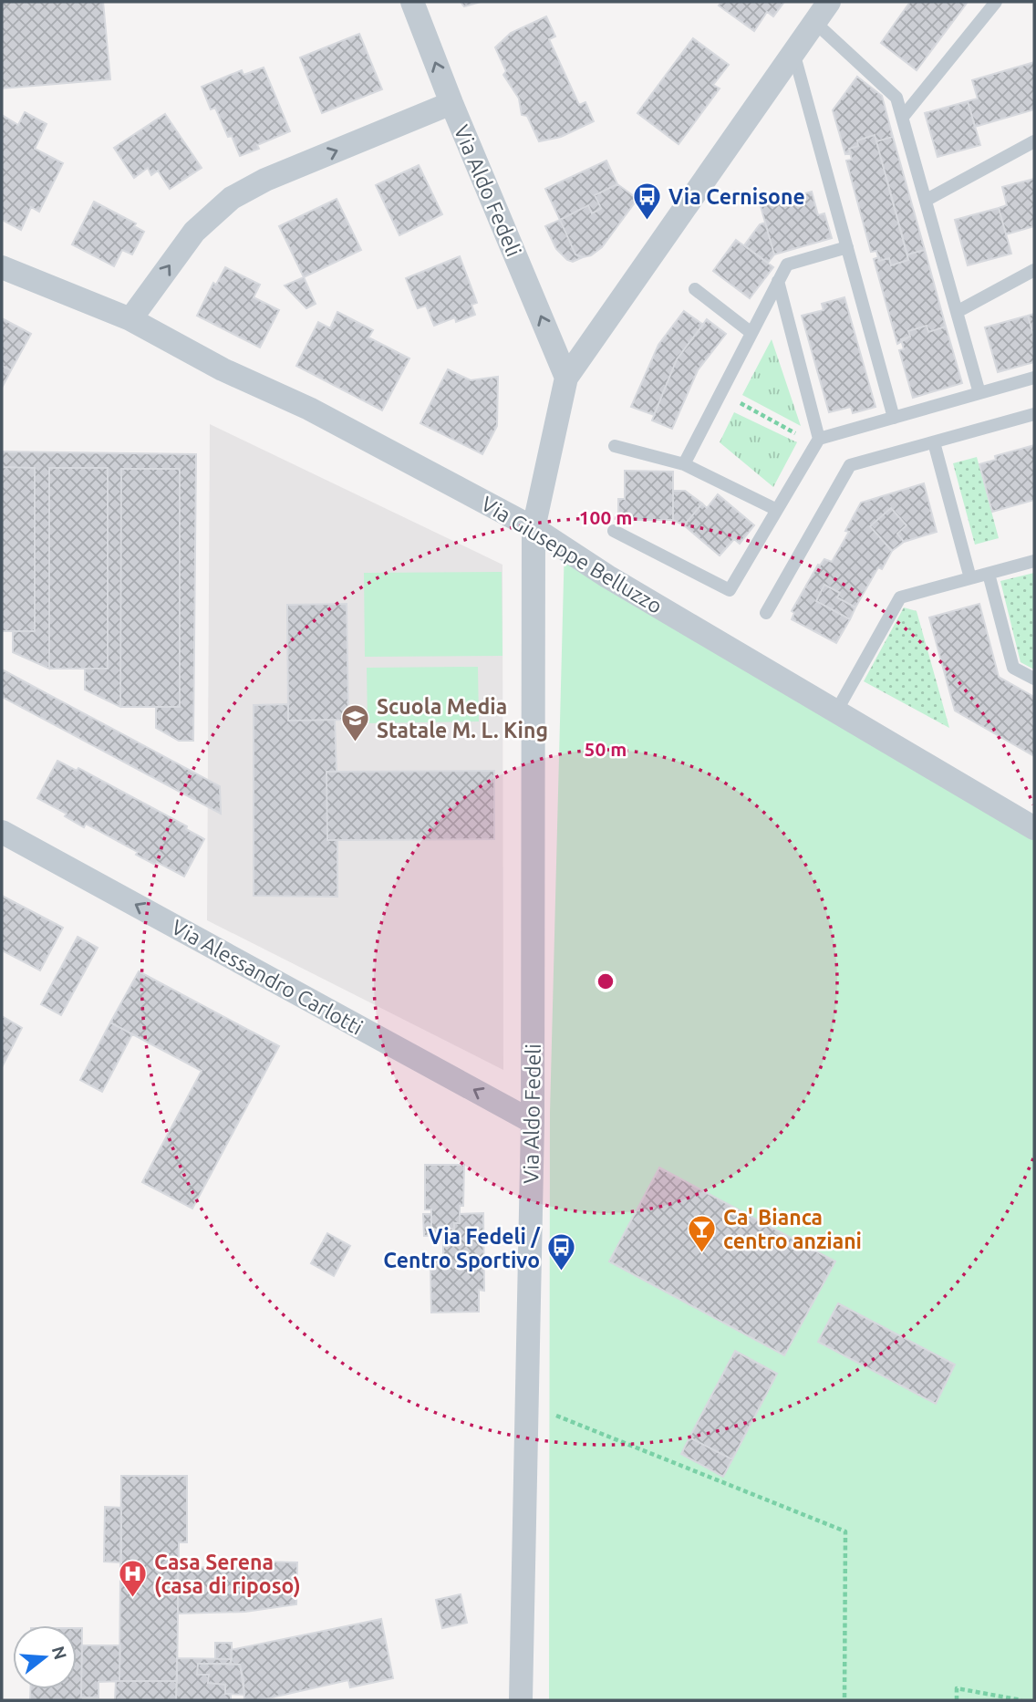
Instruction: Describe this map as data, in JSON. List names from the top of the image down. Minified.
{"streets":{"street":["Via Aldo Fedeli","Via Giuseppe Belluzzo","Via Alessandro Carlotti"]},"crossings":[["Via Aldo Fedeli","Via Giuseppe Belluzzo"],["Via Aldo Fedeli","Via Alessandro Carlotti"]],"one_way":["Via Alessandro Carlotti"],"places":{"bus stop":["Via Cernisone","Via Fedeli / Centro Sportivo"],"school or university":["Scuola Media Statale M. L. King"],"bar":["Ca' Bianca centro anziani"],"hospital":["Casa Serena (casa di riposo)"]},"north":"right","rings":["100 m","50 m"]}
